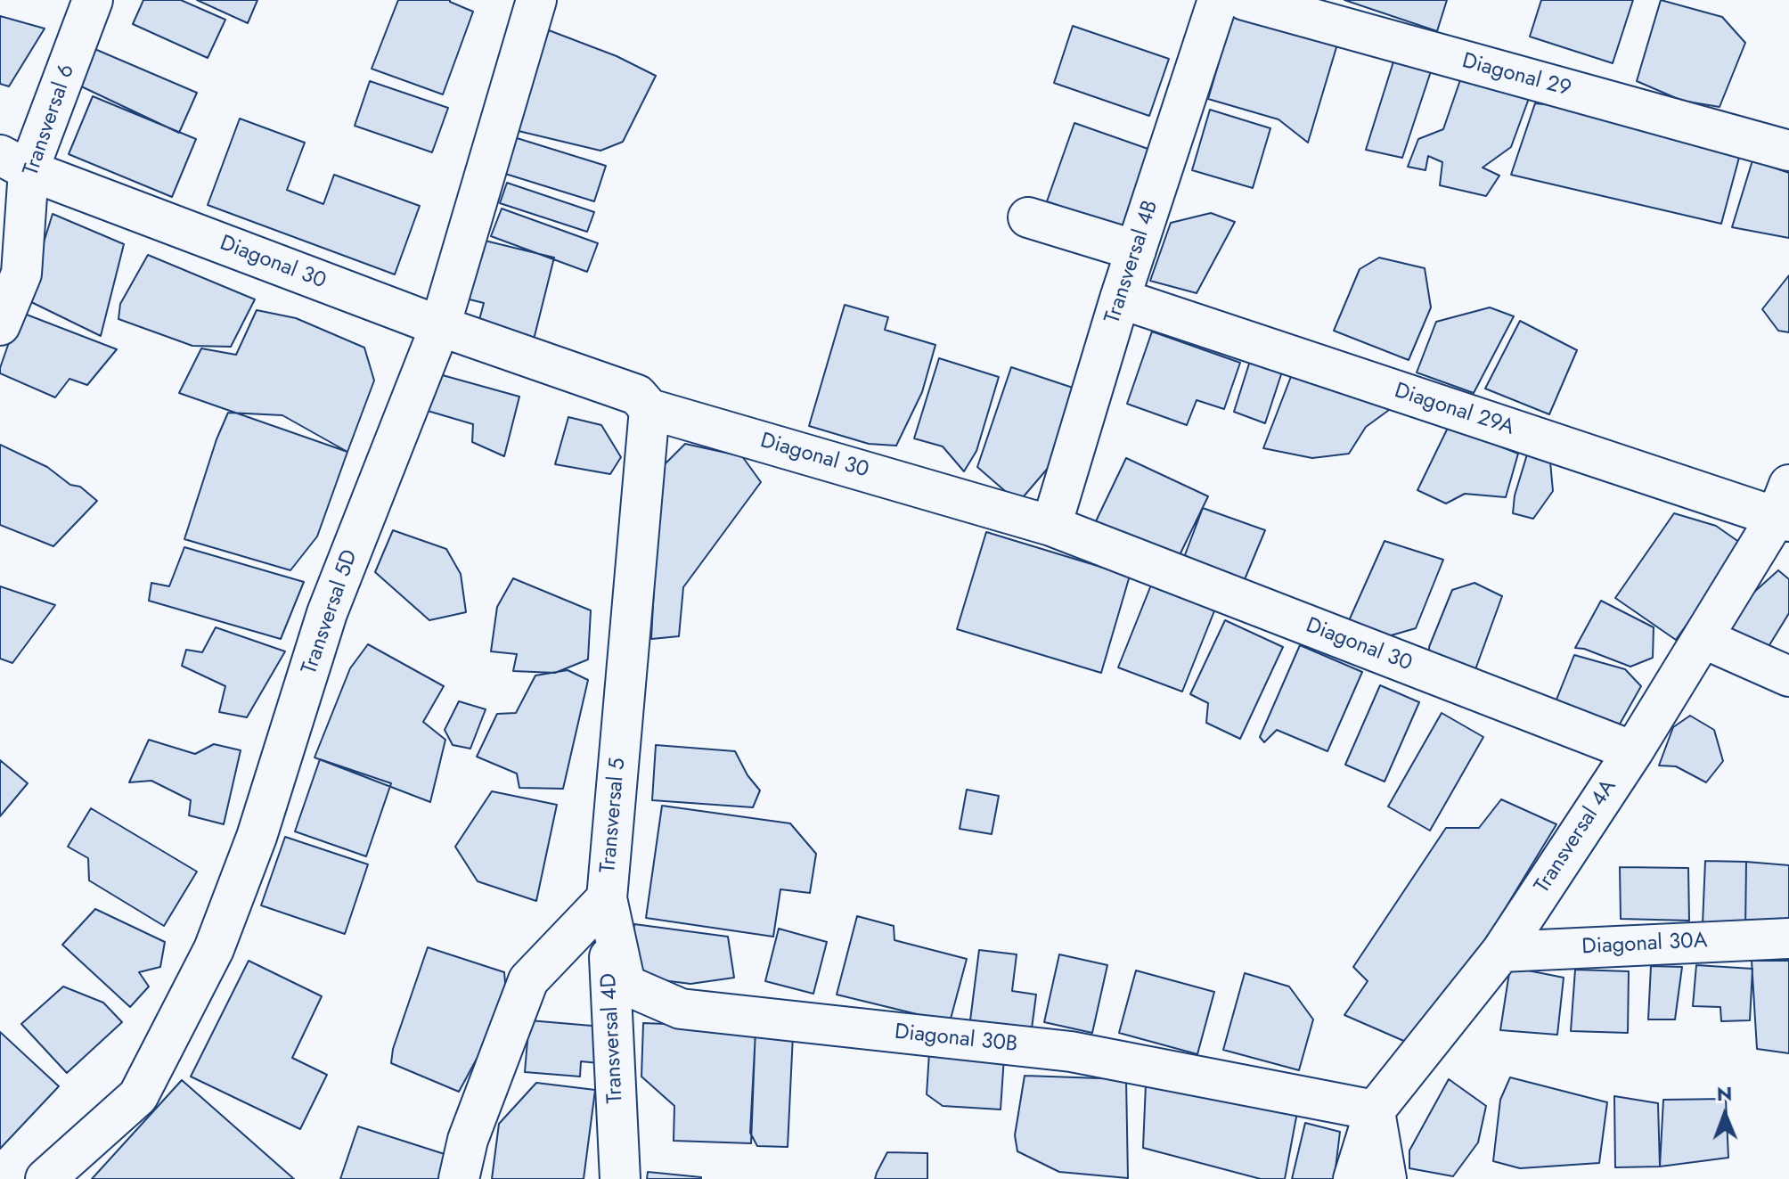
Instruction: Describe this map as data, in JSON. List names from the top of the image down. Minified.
{"streets":{"street":["Diagonal 29","Transversal 6","Transversal 4B","Diagonal 30","Diagonal 29A","Transversal 5D","Transversal 5","Transversal 4A","Diagonal 30A","Transversal 4D","Diagonal 30B"]},"crossings":[["Transversal 6","Diagonal 30"],["Transversal 4B","Diagonal 30"],["Transversal 4B","Diagonal 29A"],["Diagonal 30","Transversal 5D"],["Diagonal 30","Transversal 5"],["Diagonal 30","Transversal 4A"],["Diagonal 29A","Transversal 4A"],["Transversal 5","Transversal 4D"],["Transversal 5","Diagonal 30B"],["Transversal 4A","Diagonal 30A"],["Transversal 4A","Diagonal 30B"],["Transversal 4D","Diagonal 30B"]],"north":"top"}
